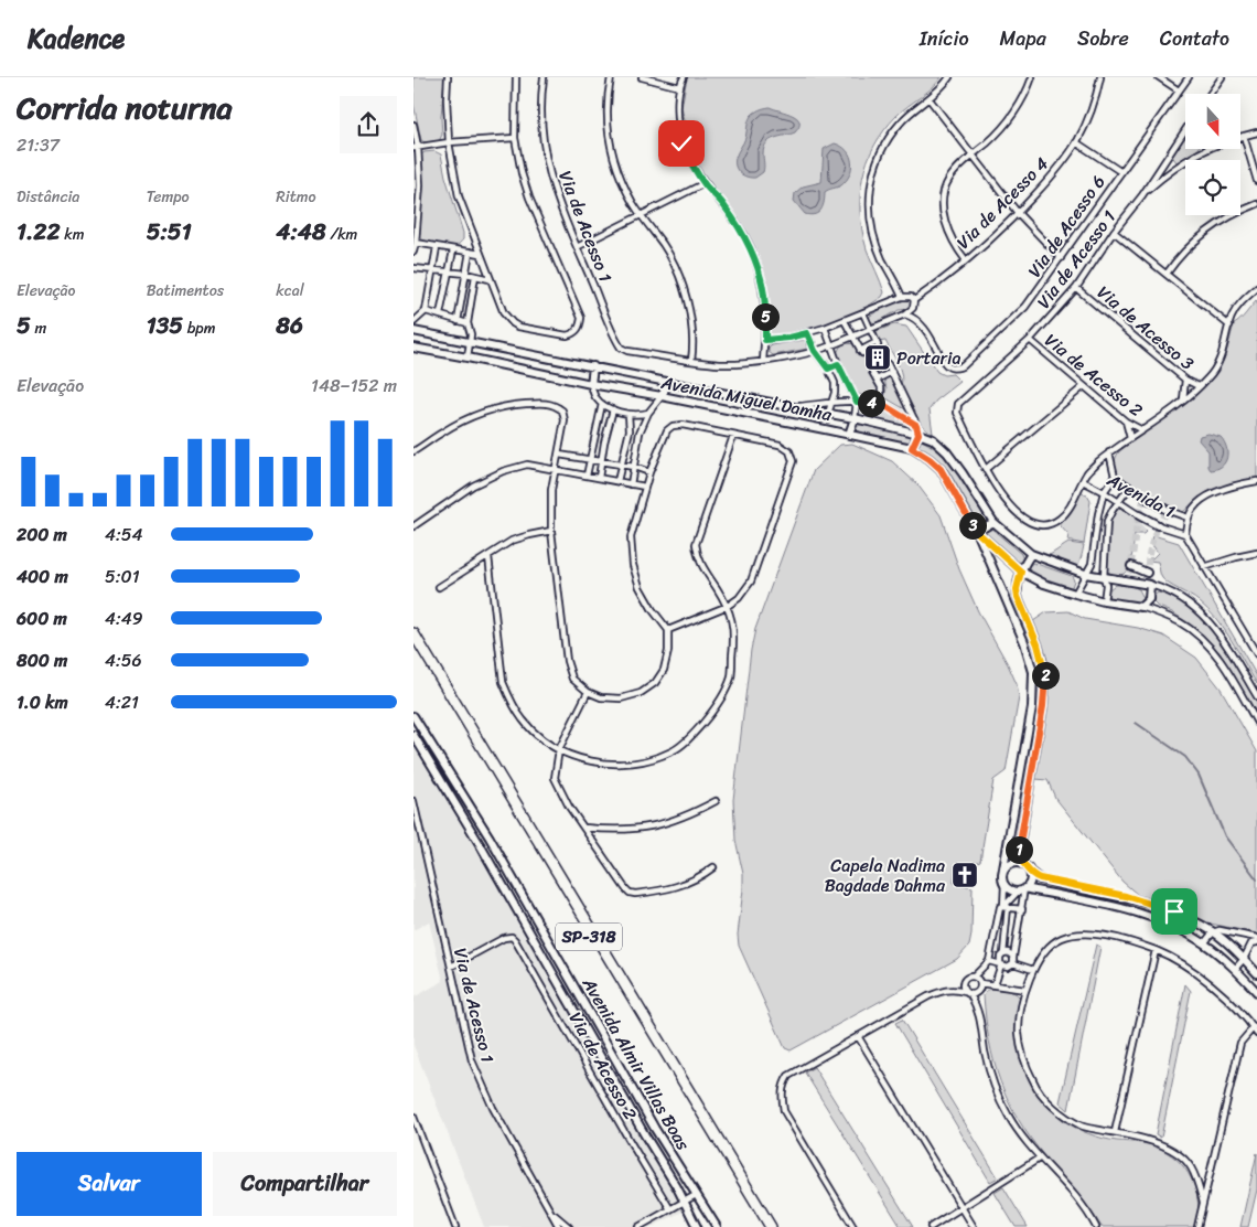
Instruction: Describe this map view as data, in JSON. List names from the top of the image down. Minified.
{"streets":{"highway":["SP-318"],"street":["Via de Acesso 4","Via de Acesso 1","Via de Acesso 6","Via de Acesso 3","Via de Acesso 2","Avenida Miguel Damha","Avenida 1","Avenida Almir Villas Boas"]},"crossings":[["Via de Acesso 1","Via de Acesso 3"],["Via de Acesso 1","Via de Acesso 2"]],"places":{"building":["Portaria"],"church":["Capela Nadima Bagdade Dahma"]},"north":"bottom","page":{"header":"Kadence","nav":["Início","Mapa","Sobre","Contato"],"heading":["Corrida noturna","21:37"],"stats":[["Distância","1.22 km"],["Tempo","5:51"],["Ritmo","4:48 /km"],["Elevação","5 m"],["Batimentos","135 bpm"],["kcal","86"]],"pins":["5","4","3","2","1"],"chart":["Elevação","148–152 m"],"list":[{"name":"200 m","note":"4:54"},{"name":"400 m","note":"5:01"},{"name":"600 m","note":"4:49"},{"name":"800 m","note":"4:56"},{"name":"1.0 km","note":"4:21"}],"buttons":["Salvar","Compartilhar"]}}
